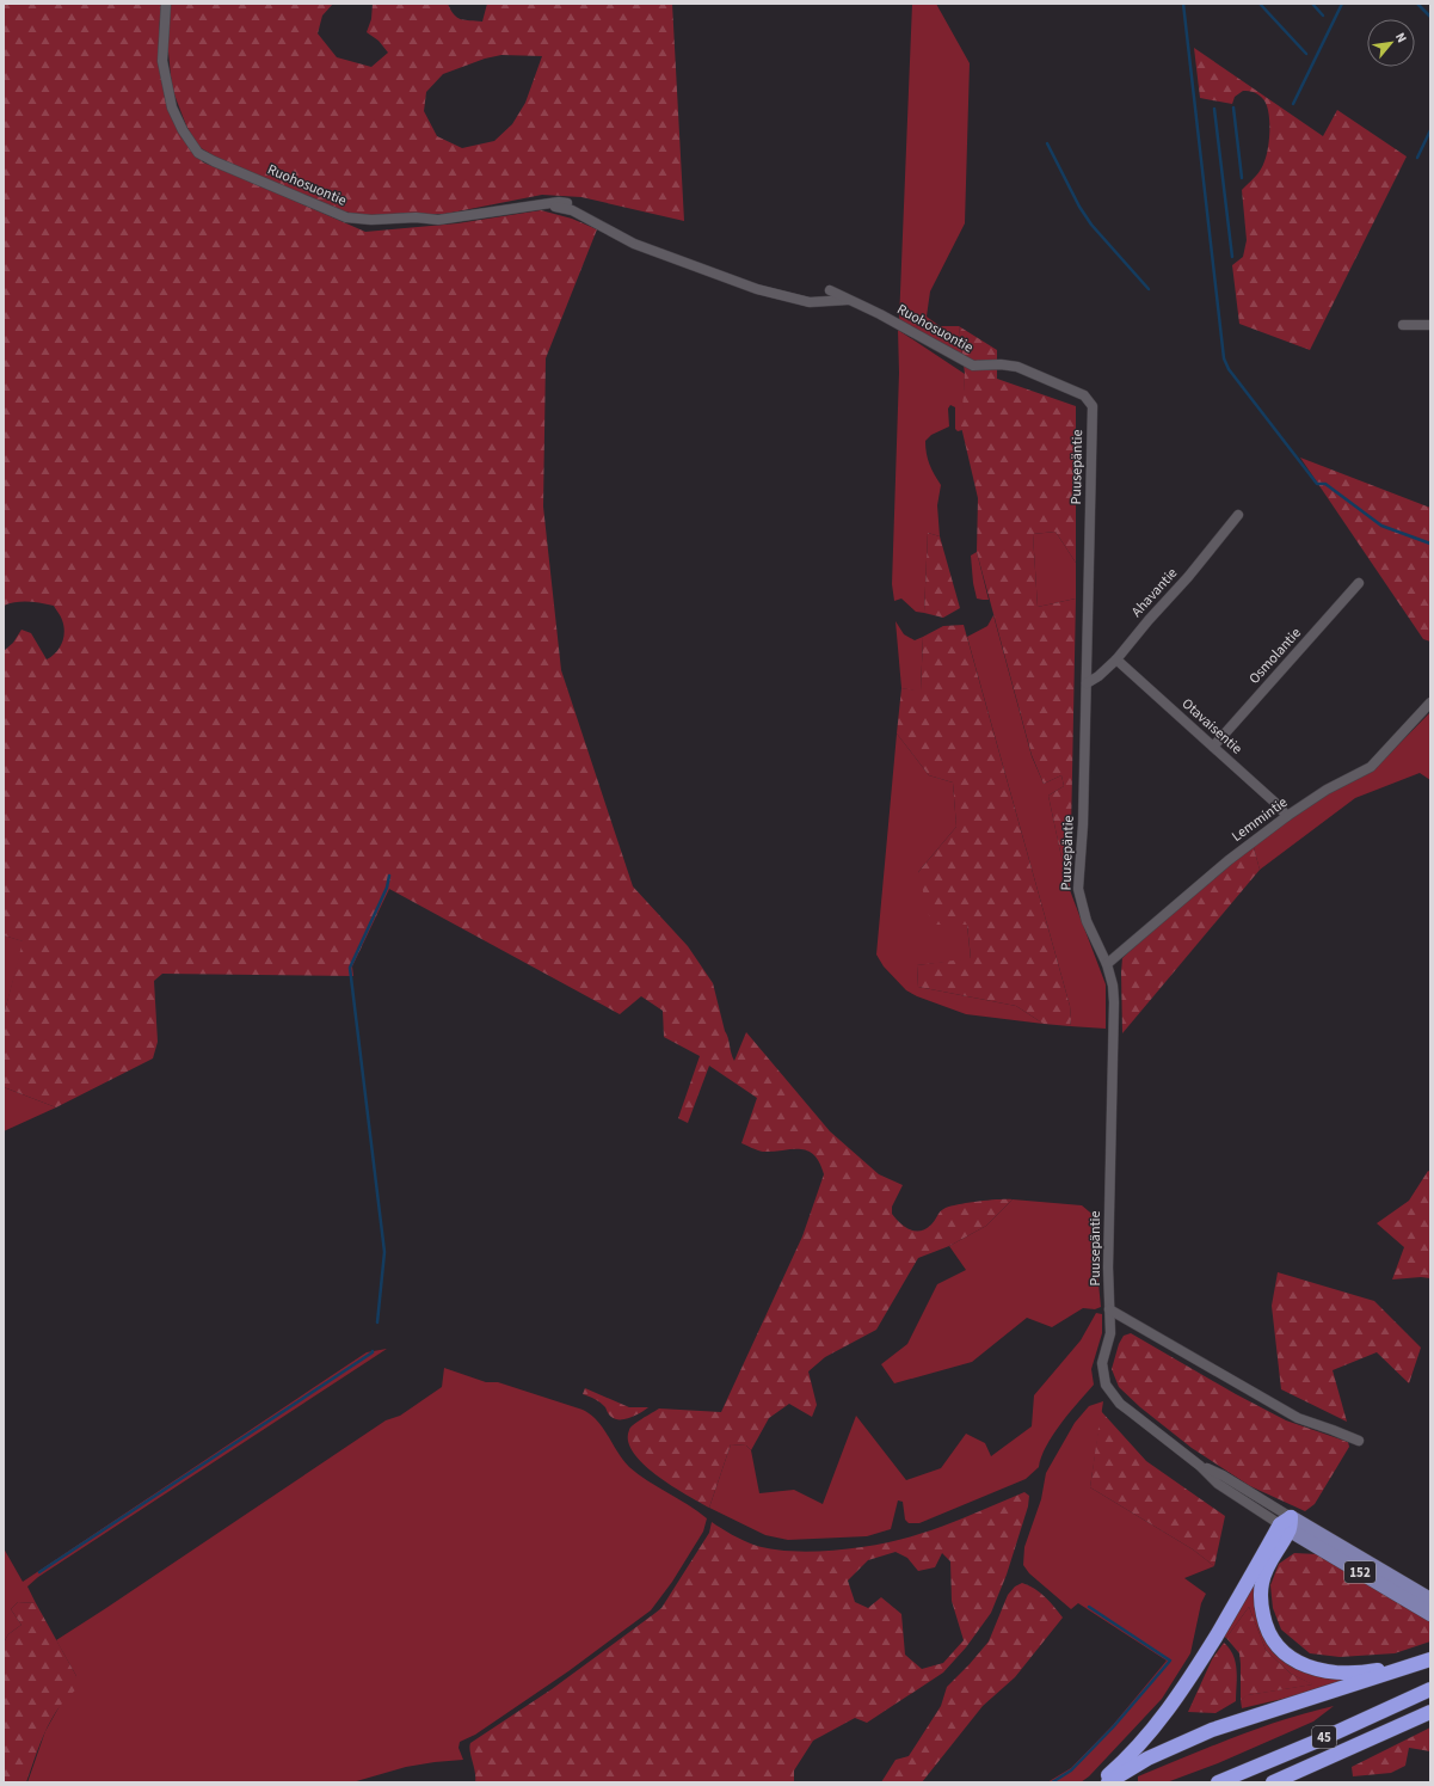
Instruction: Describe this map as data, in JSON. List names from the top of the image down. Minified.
{"streets":{"highway":["45"],"main road":["152"],"street":["Ruohosuontie","Puusepäntie","Ahavantie","Osmolantie","Otavaisentie","Lemmintie"]},"crossings":[["Ruohosuontie","Puusepäntie"],["Puusepäntie","Ahavantie"],["Puusepäntie","Lemmintie"],["Puusepäntie","152"],["Ahavantie","Otavaisentie"],["Osmolantie","Otavaisentie"],["Otavaisentie","Lemmintie"]],"north":"top right"}
